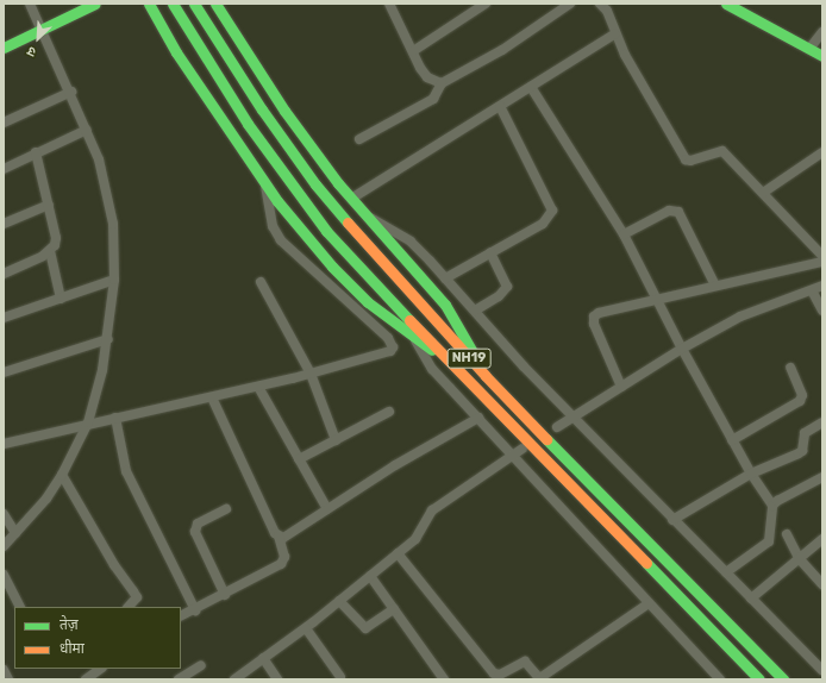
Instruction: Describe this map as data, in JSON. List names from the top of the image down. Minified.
{"streets":{"main road":["NH19"]},"legend":["तेज़","धीमा"],"north":"bottom left"}
